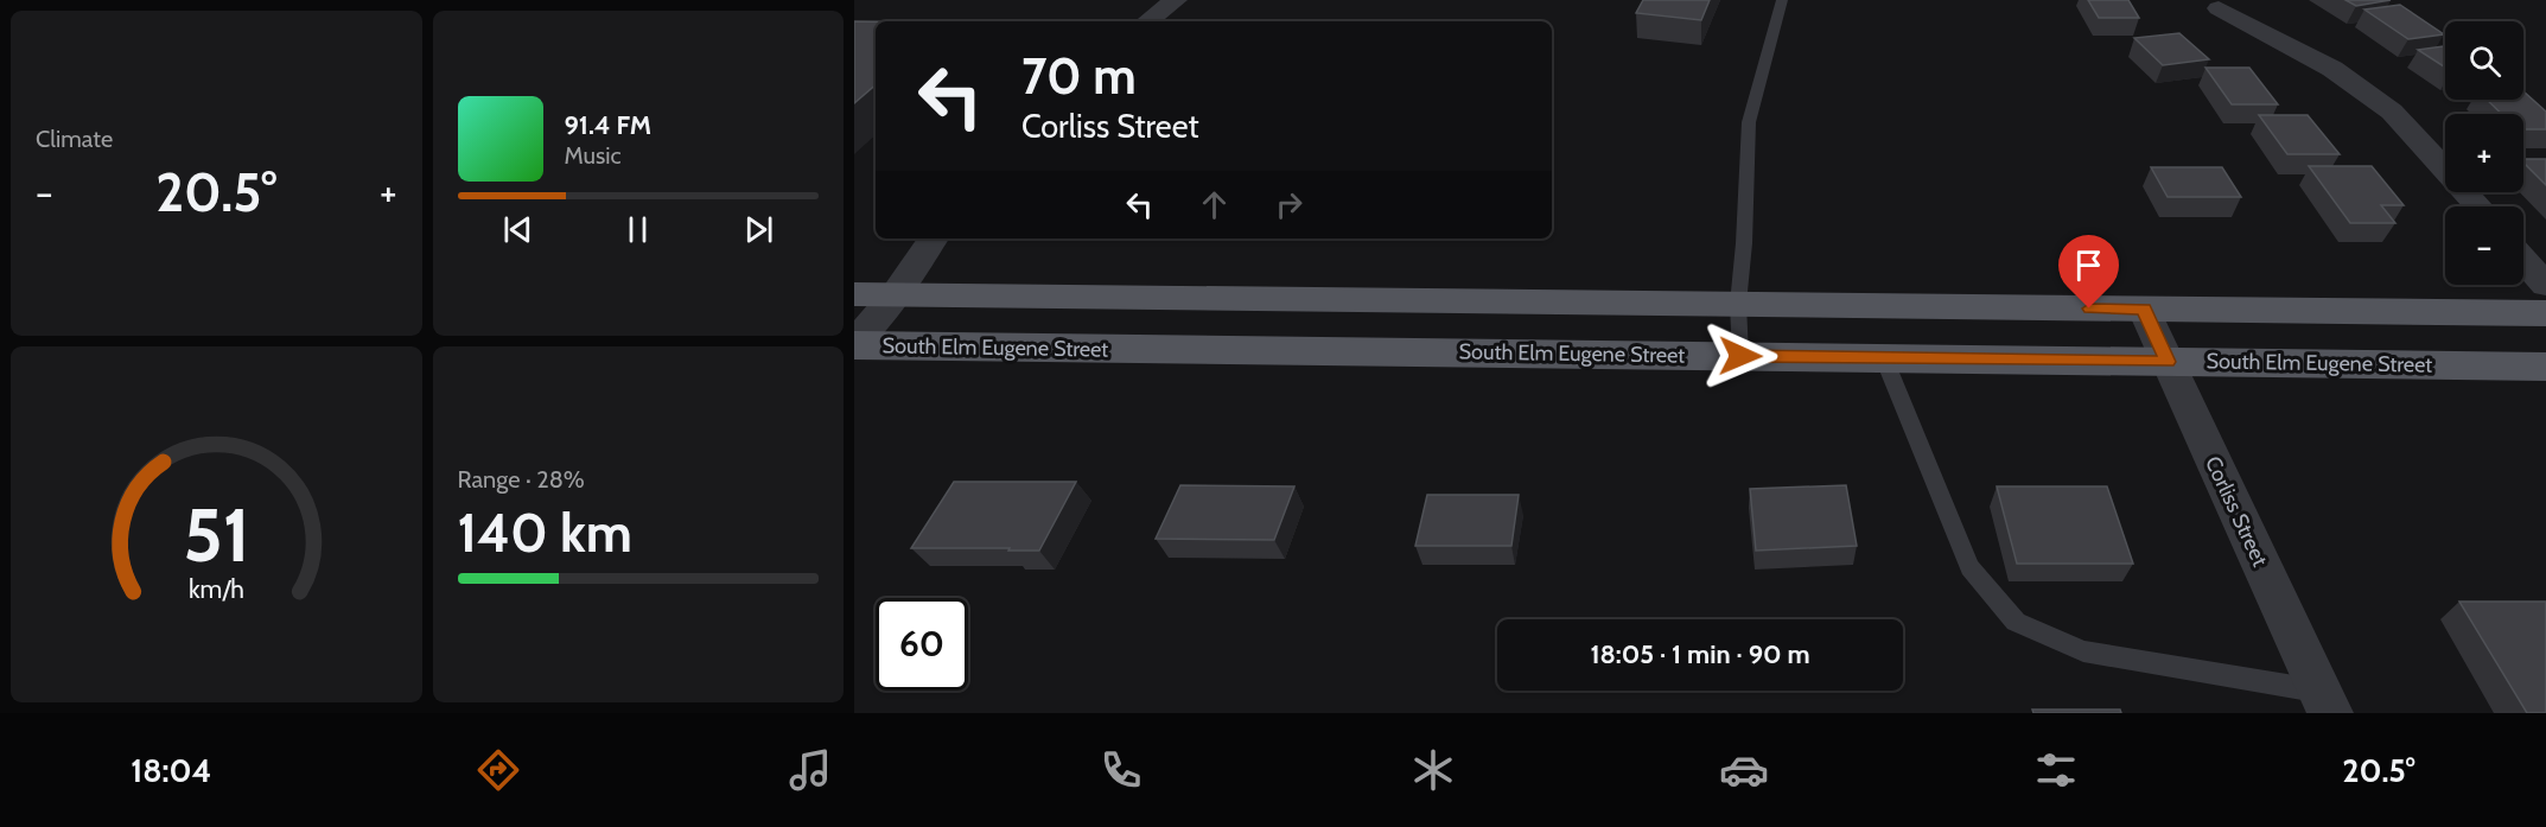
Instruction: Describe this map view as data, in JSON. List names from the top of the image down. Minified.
{"streets":{"main road":["South Elm Eugene Street"],"street":["Corliss Street"]},"crossings":[["South Elm Eugene Street","Corliss Street"]],"page":{"tile":["Climate",["Range · 28%","140 km"]],"map_buttons":["+","−"],"turn":["70 m","Corliss Street"],"song":["91.4 FM","Music"],"heat":["−","20.5°","+"],"limit":"60","trip":"18:05 · 1 min · 90 m","tabs":["18:04","20.5°"],"gauge":["51","km/h"]}}
